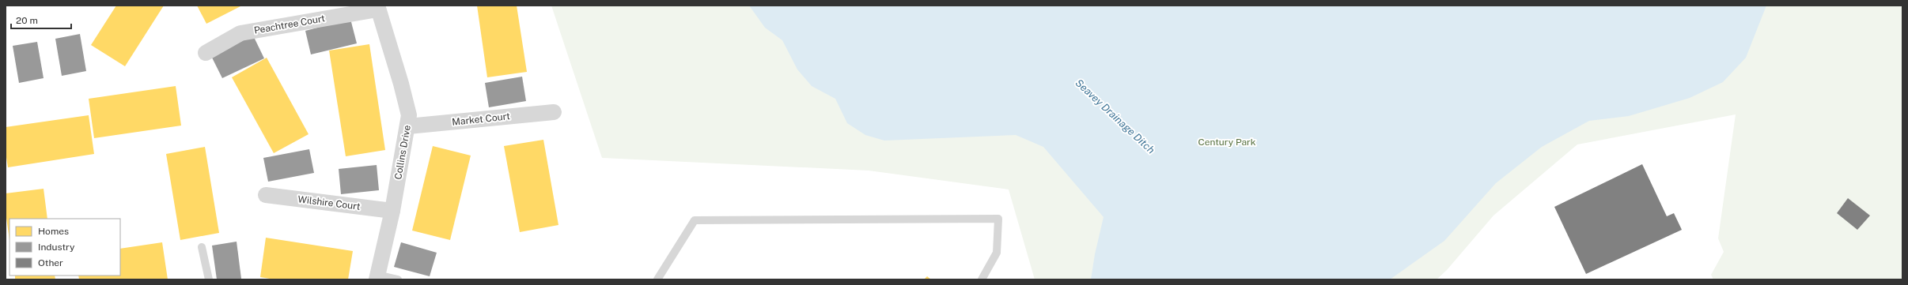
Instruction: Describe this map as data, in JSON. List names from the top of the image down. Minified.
{"streets":{"street":["Peachtree Court","Market Court","Collins Drive","Wilshire Court"]},"crossings":[["Peachtree Court","Collins Drive"],["Market Court","Collins Drive"],["Collins Drive","Wilshire Court"]],"water":["Seavey Drainage Ditch"],"parks":["Century Park"],"legend":["Homes","Industry","Other"],"scale_bar":"20 m"}
